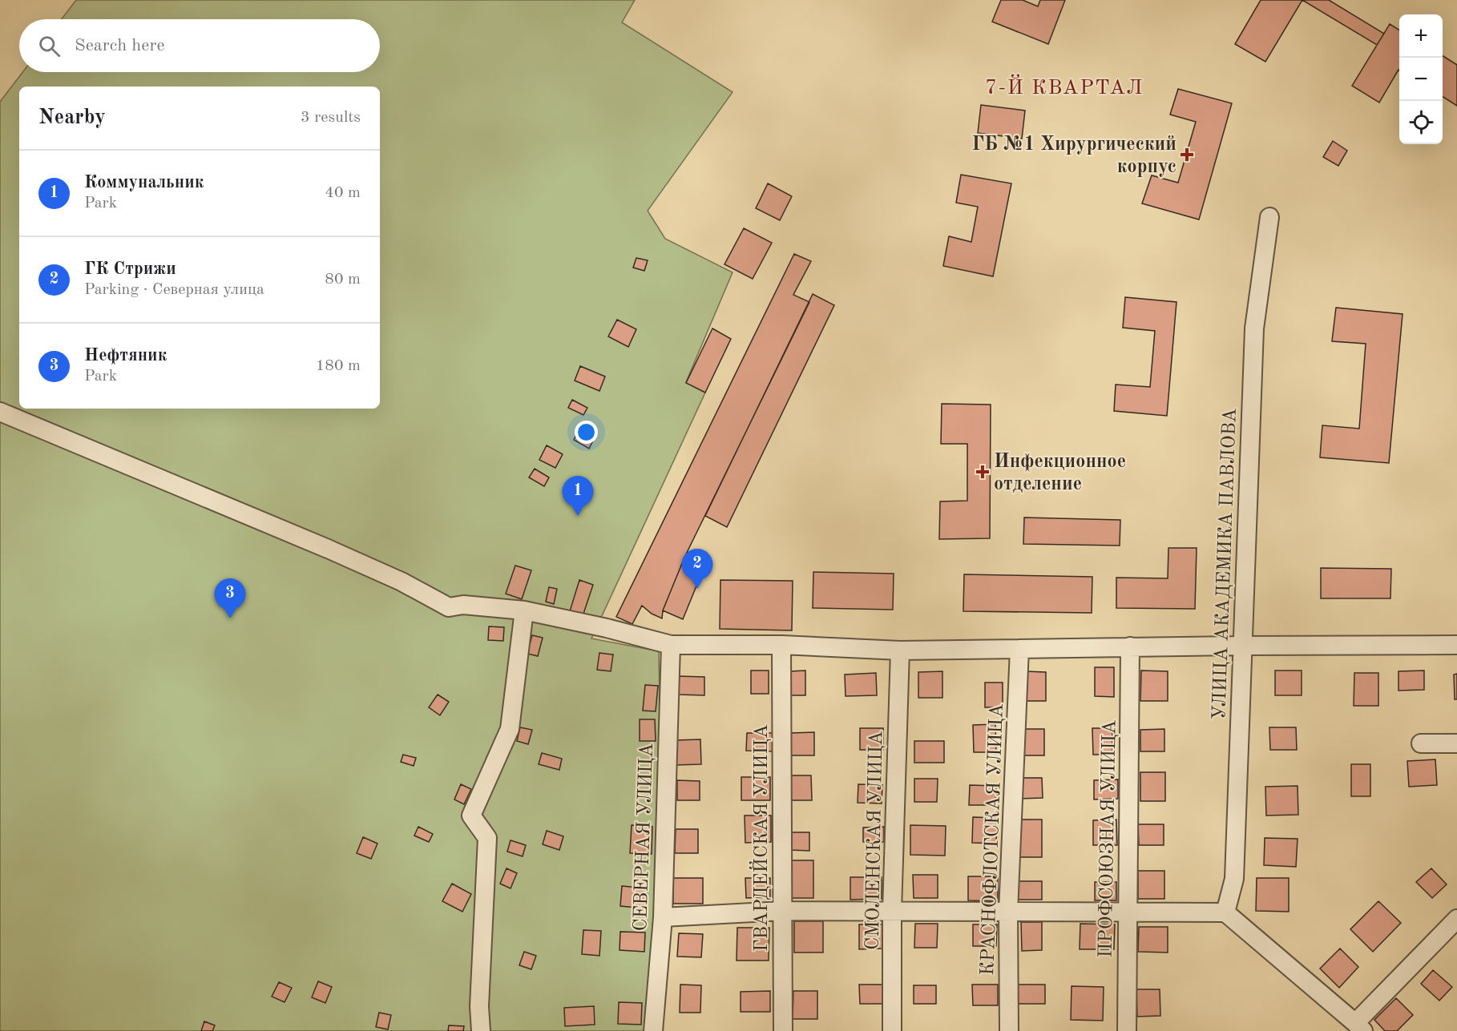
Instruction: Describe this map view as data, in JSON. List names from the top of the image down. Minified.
{"streets":{"street":["УЛИЦА АКАДЕМИКА ПАВЛОВА","СЕВЕРНАЯ УЛИЦА","ГВАРДЕЙСКАЯ УЛИЦА","ПРОФСОЮЗНАЯ УЛИЦА","КРАСНОФЛОТСКАЯ УЛИЦА","СМОЛЕНСКАЯ УЛИЦА"]},"districts":["7-Й КВАРТАЛ"],"places":{"health":["ГБ №1 Хирургический корпус","Инфекционное отделение"]},"page":{"map_buttons":["+","−"],"search":"Search here","heading":["Nearby","3 results"],"list":[{"mark":"1","name":"Коммунальник","note":"Park","value":"40 m"},{"mark":"2","name":"ГК Стрижи","note":"Parking · Северная улица","value":"80 m"},{"mark":"3","name":"Нефтяник","note":"Park","value":"180 m"}],"pins":["1","2","3"]}}
